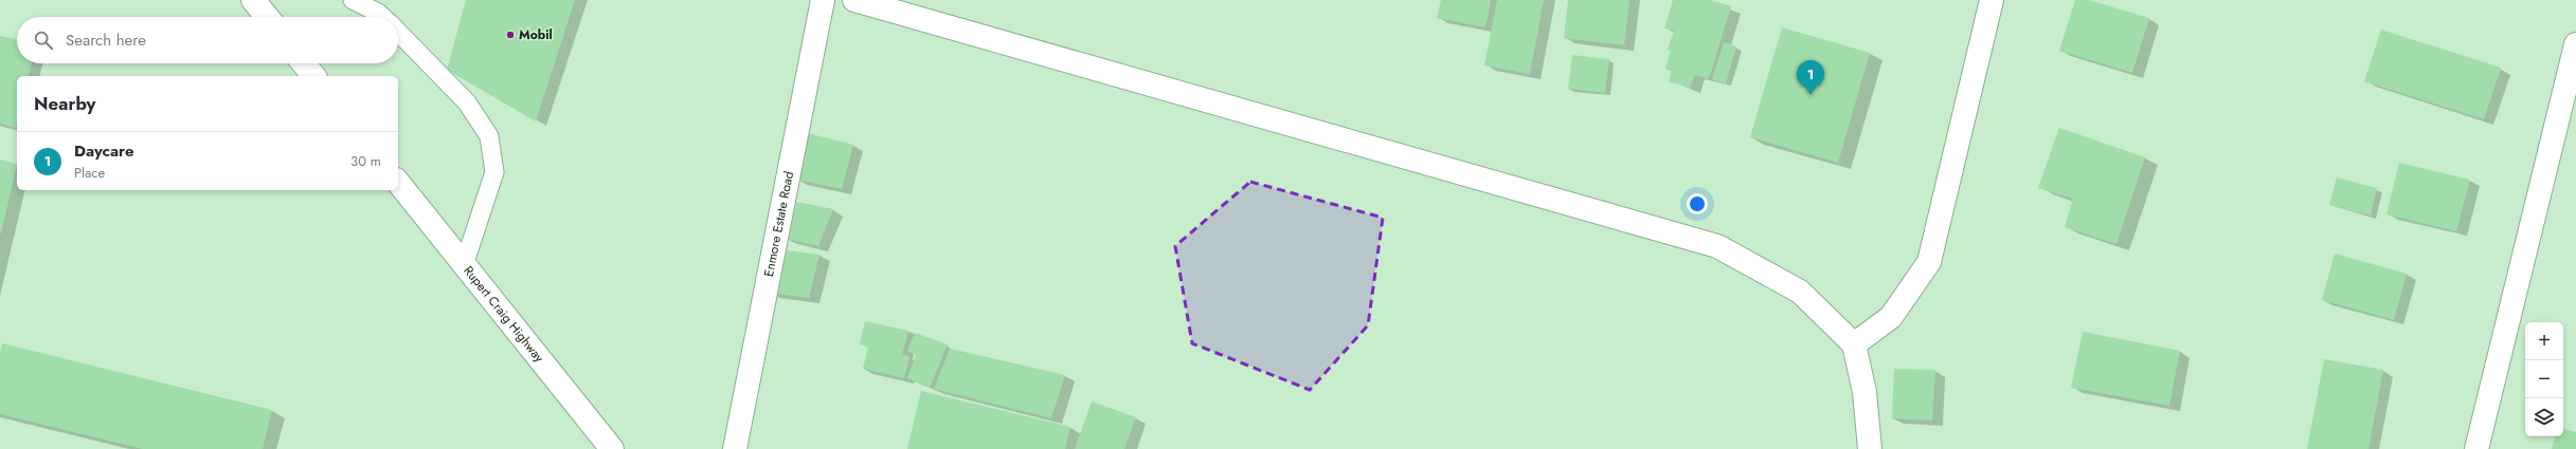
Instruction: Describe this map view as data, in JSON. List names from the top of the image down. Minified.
{"streets":{"street":["Enmore Estate Road","Rupert Craig Highway"]},"places":["Mobil"],"page":{"search":"Search here","pins":"1","heading":"Nearby","list":[{"mark":"1","name":"Daycare","note":"Place","value":"30 m"}],"map_buttons":["+","−"]}}
